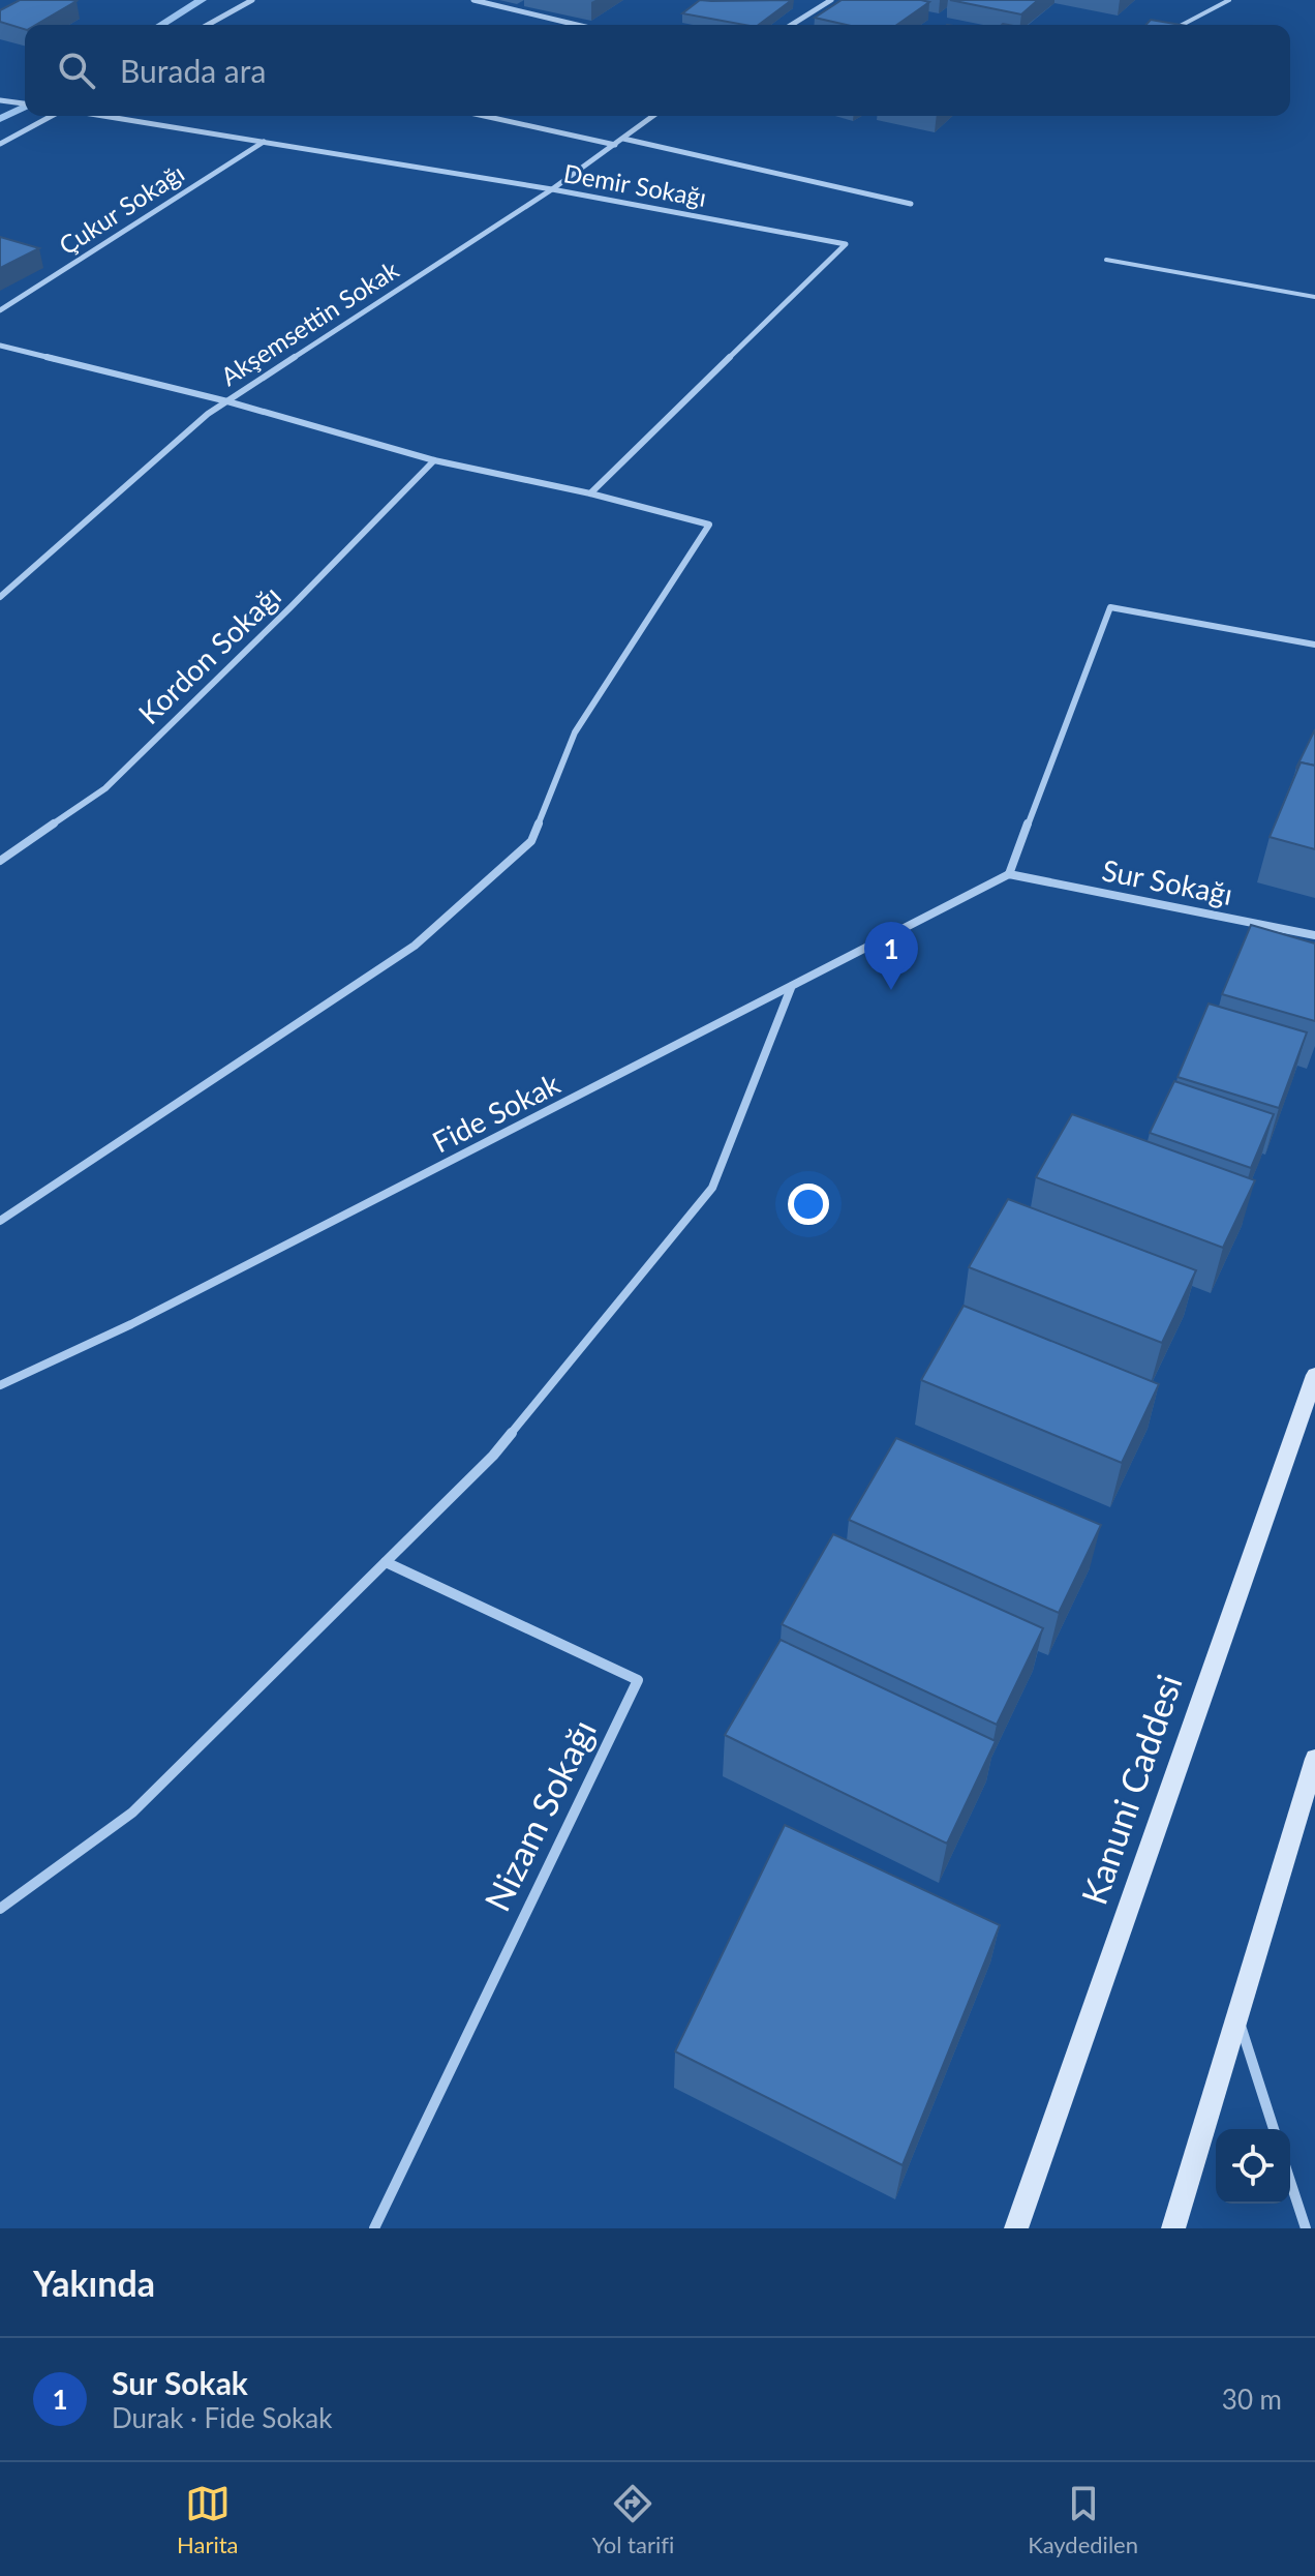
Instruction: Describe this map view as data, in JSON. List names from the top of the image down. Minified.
{"streets":{"street":["Demir Sokağı","Çukur Sokağı","Akşemsettin Sokak","Kordon Sokağı","Sur Sokağı","Fide Sokak","Kanuni Caddesi","Nizam Sokağı"]},"crossings":[["Demir Sokağı","Çukur Sokağı"],["Demir Sokağı","Akşemsettin Sokak"],["Sur Sokağı","Fide Sokak"]],"page":{"search":"Burada ara","pins":"1","heading":"Yakında","list":[{"mark":"1","name":"Sur Sokak","note":"Durak · Fide Sokak","value":"30 m"}],"nav":["Harita","Yol tarifi","Kaydedilen"]}}
